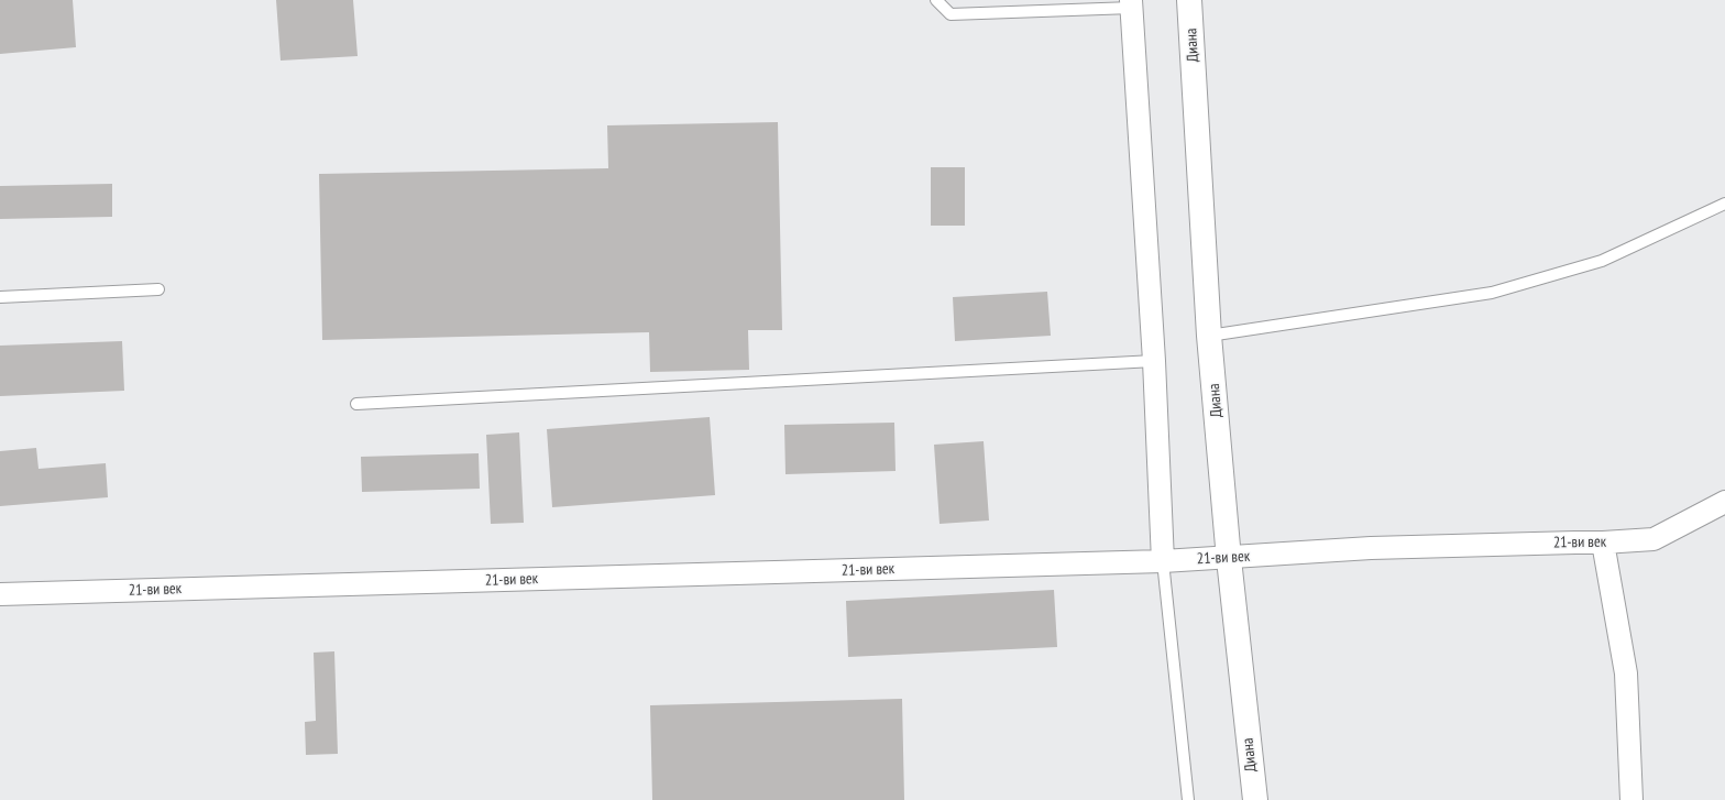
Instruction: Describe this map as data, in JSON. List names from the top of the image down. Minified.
{"streets":{"main road":["Диана"],"street":["21-ви век"]},"crossings":[["Диана","21-ви век"]]}
